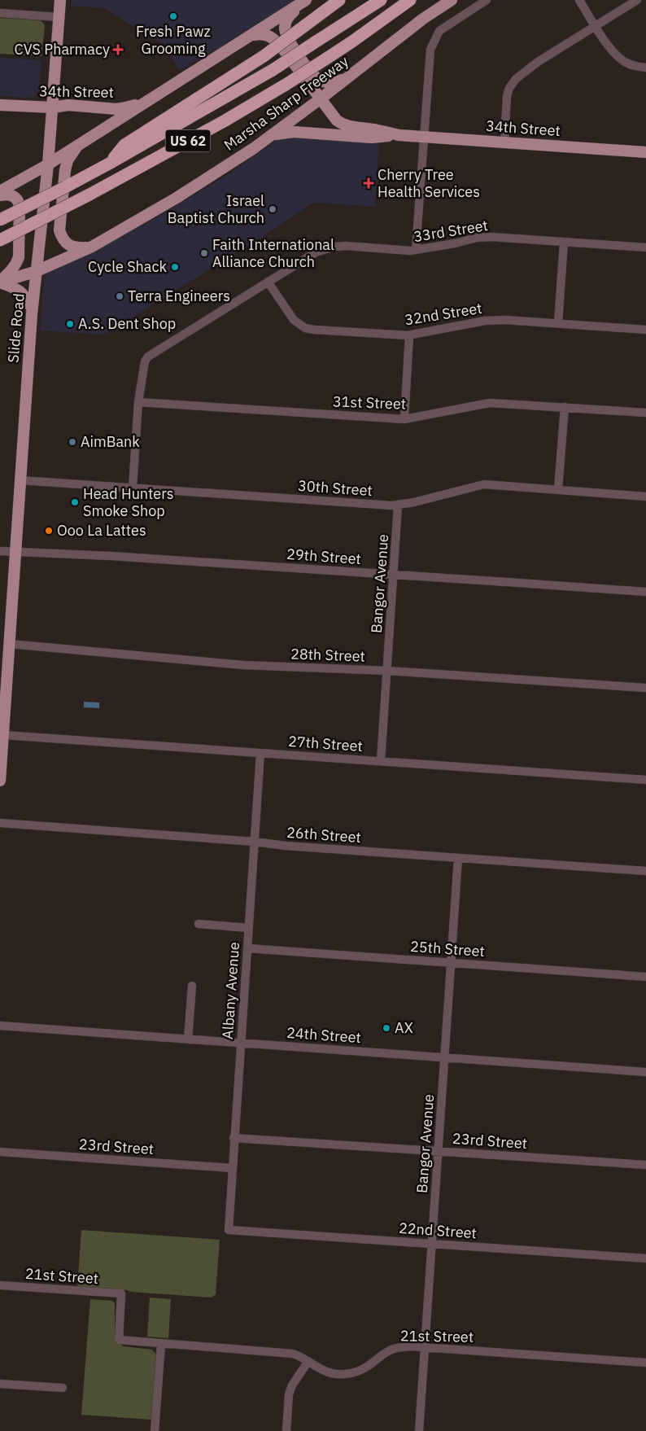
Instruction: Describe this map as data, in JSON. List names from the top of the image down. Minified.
{"streets":{"highway":["Marsha Sharp Freeway","US 62"],"main road":["34th Street","Slide Road"],"street":["33rd Street","32nd Street","31st Street","30th Street","29th Street","Bangor Avenue","28th Street","27th Street","26th Street","25th Street","Albany Avenue","24th Street","23rd Street","22nd Street","21st Street"]},"crossings":[["34th Street","Marsha Sharp Freeway"],["34th Street","Slide Road"],["Marsha Sharp Freeway","Slide Road"],["33rd Street","32nd Street"],["33rd Street","31st Street"],["33rd Street","30th Street"],["Slide Road","30th Street"],["Slide Road","29th Street"],["Slide Road","28th Street"],["Slide Road","27th Street"],["30th Street","Bangor Avenue"],["29th Street","Bangor Avenue"],["Bangor Avenue","28th Street"],["Bangor Avenue","27th Street"],["Bangor Avenue","26th Street"],["Bangor Avenue","25th Street"],["Bangor Avenue","24th Street"],["Bangor Avenue","23rd Street"],["Bangor Avenue","22nd Street"],["Bangor Avenue","21st Street"],["27th Street","Albany Avenue"],["26th Street","Albany Avenue"],["25th Street","Albany Avenue"],["Albany Avenue","24th Street"],["Albany Avenue","23rd Street"],["Albany Avenue","22nd Street"]],"places":{"other":["Fresh Pawz Grooming","Israel Baptist Church","Faith International Alliance Church","Cycle Shack","Terra Engineers","A.S. Dent Shop","AimBank","Head Hunters Smoke Shop","Ooo La Lattes","AX"],"health":["CVS Pharmacy","Cherry Tree Health Services"]}}
